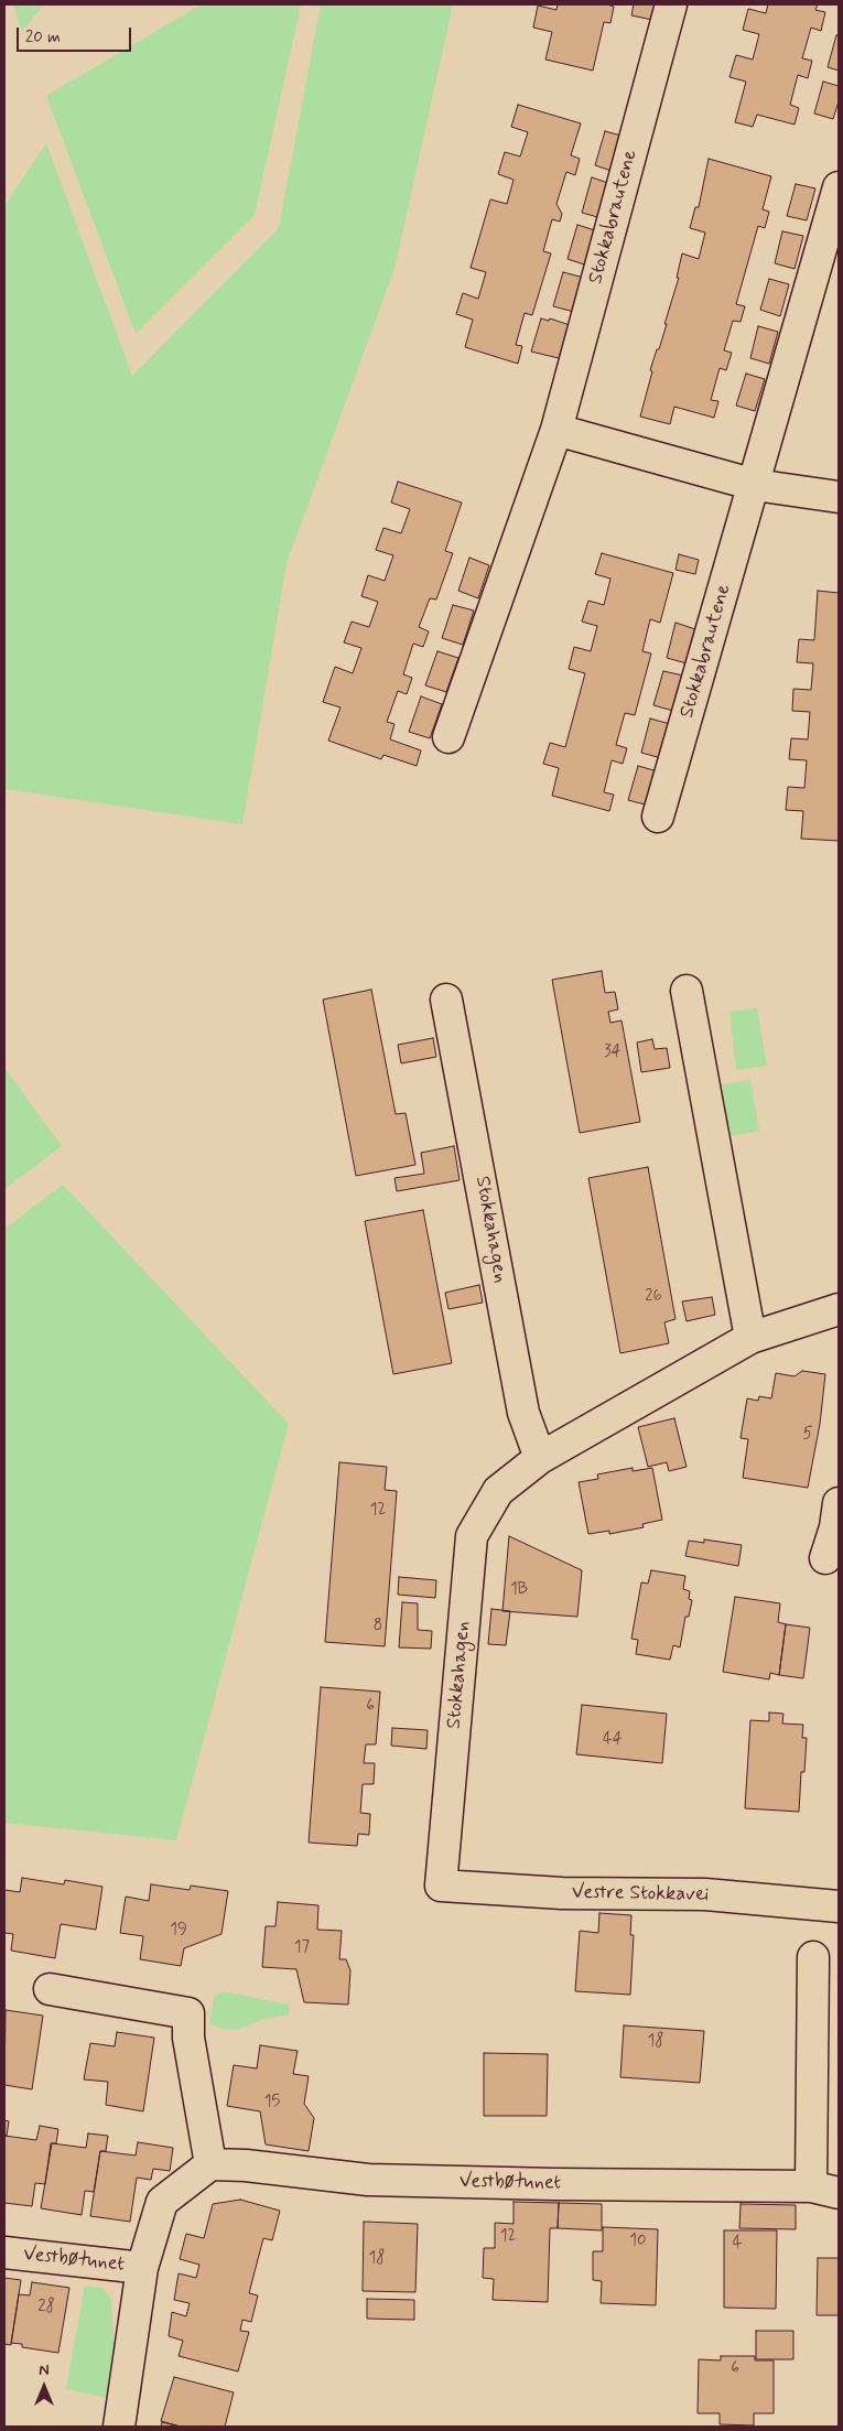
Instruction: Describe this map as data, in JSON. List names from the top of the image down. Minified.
{"streets":{"street":["Stokkabrautene","Stokkahagen","Vestre Stokkavei","Vestbøtunet"]},"crossings":[["Stokkahagen","Vestre Stokkavei"]],"house_numbers":["34","26","5","12","1B","8","6","44","19","17","18","15","12","10","4","18","28","6"],"scale_bar":"20 m","north":"top"}
